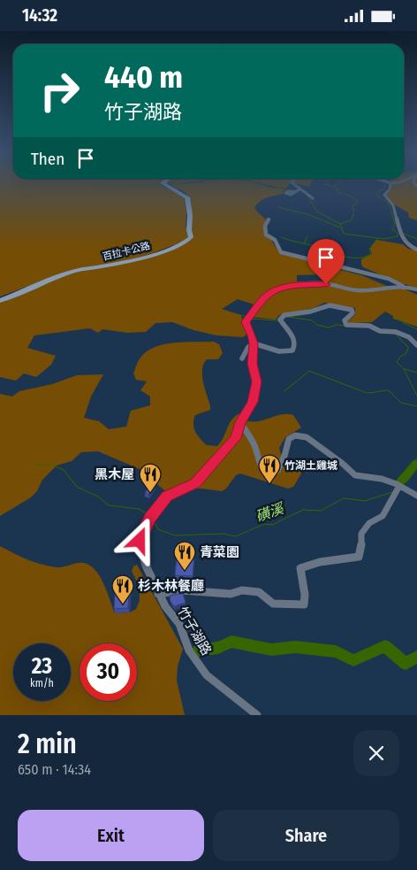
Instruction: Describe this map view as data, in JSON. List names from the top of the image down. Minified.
{"streets":{"main road":["百拉卡公路"],"street":["竹子湖路"]},"water":["磺溪"],"places":{"restaurant":["竹湖土雞城","黑木屋","青菜園","杉木林餐廳"]},"page":{"status":"14:32","turn":["440 m","竹子湖路"],"then":"Then","speed":"23 km/h","limit":"30","heading":["2 min","650 m · 14:34"],"buttons":["Exit","Share"]}}
